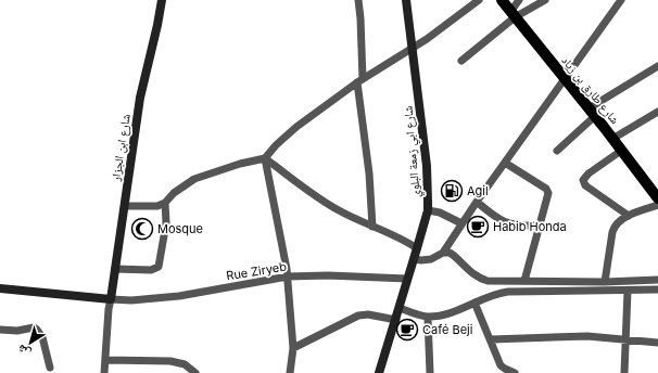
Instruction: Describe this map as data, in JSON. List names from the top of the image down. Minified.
{"streets":{"main road":["شارع طارق بن زياد"],"street":["شارع ابن الجزار","شارع ابي زمعة البلوي","Rue Ziryeb"]},"crossings":[["شارع ابن الجزار","Rue Ziryeb"],["شارع ابي زمعة البلوي","Rue Ziryeb"]],"places":{"fuel station":["Agil"],"cafe":["Habib Honda","Café Beji"],"mosque":["Mosque"]},"north":"bottom left"}
